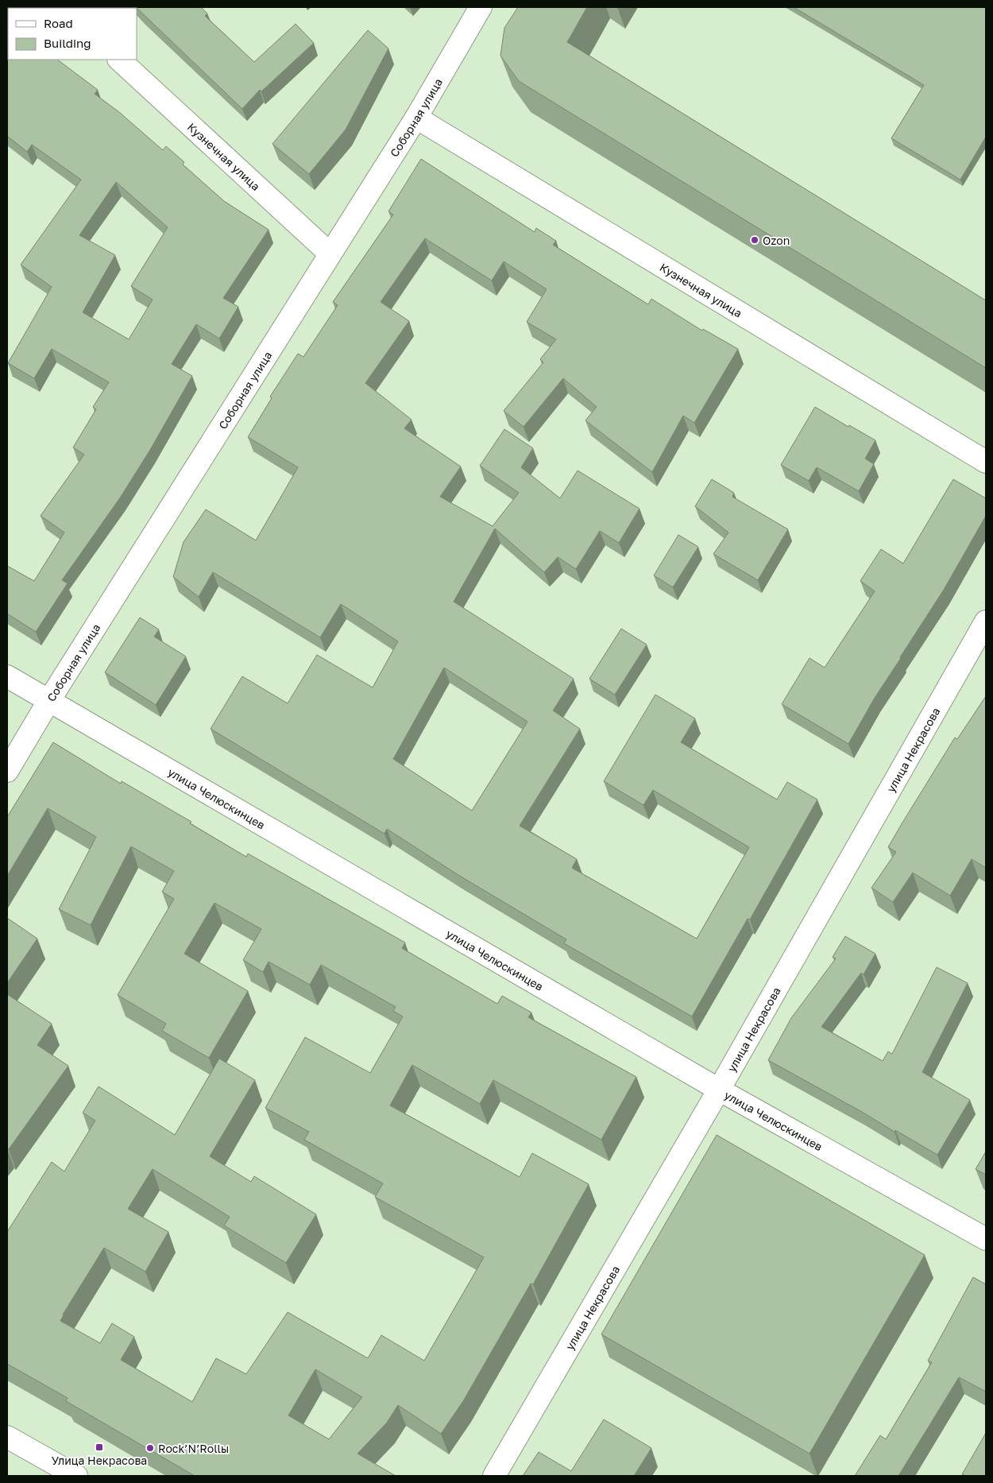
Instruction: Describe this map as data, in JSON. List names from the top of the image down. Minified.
{"streets":{"street":["Соборная улица","Кузнечная улица","улица Некрасова","улица Челюскинцев"]},"crossings":[["Соборная улица","Кузнечная улица"],["Соборная улица","улица Челюскинцев"],["улица Некрасова","улица Челюскинцев"]],"places":{"other":["Ozon","Rock’N’Rollы"],"transit":["Улица Некрасова"]},"legend":["Road","Building"]}
